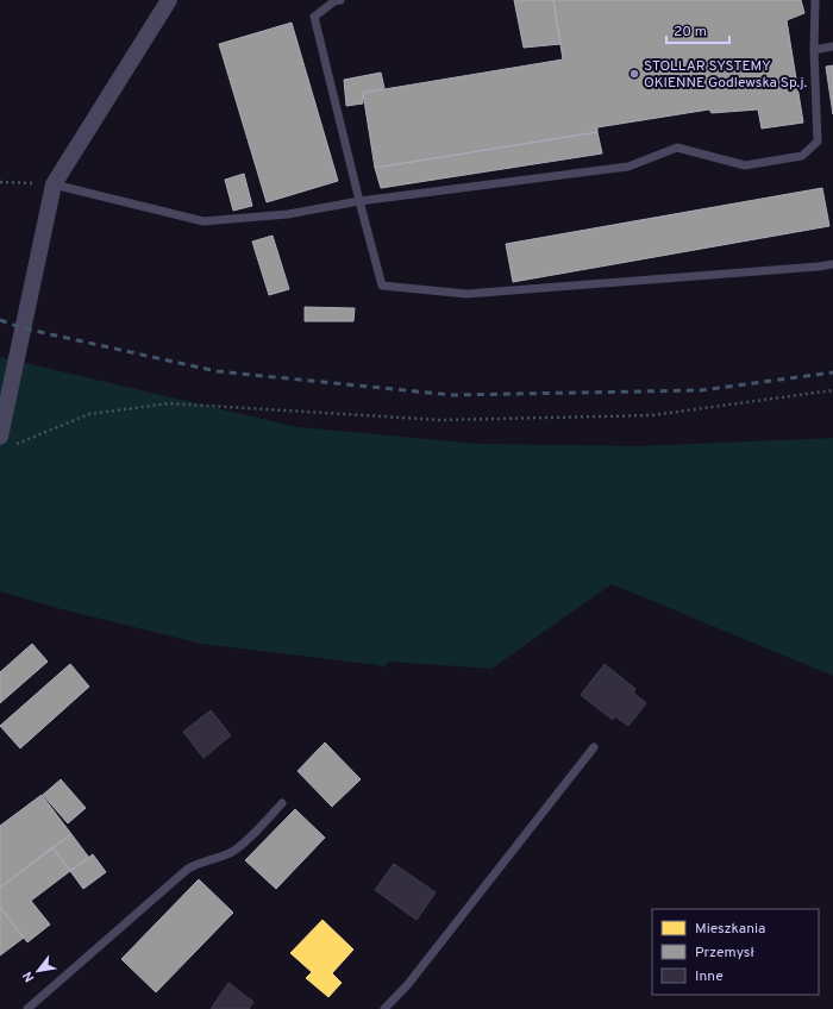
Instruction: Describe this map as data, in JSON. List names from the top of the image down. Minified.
{"places":["STOLLAR SYSTEMY OKIENNE Godlewska Sp.j."],"legend":["Mieszkania","Przemysł","Inne"],"scale_bar":"20 m","north":"bottom left"}
